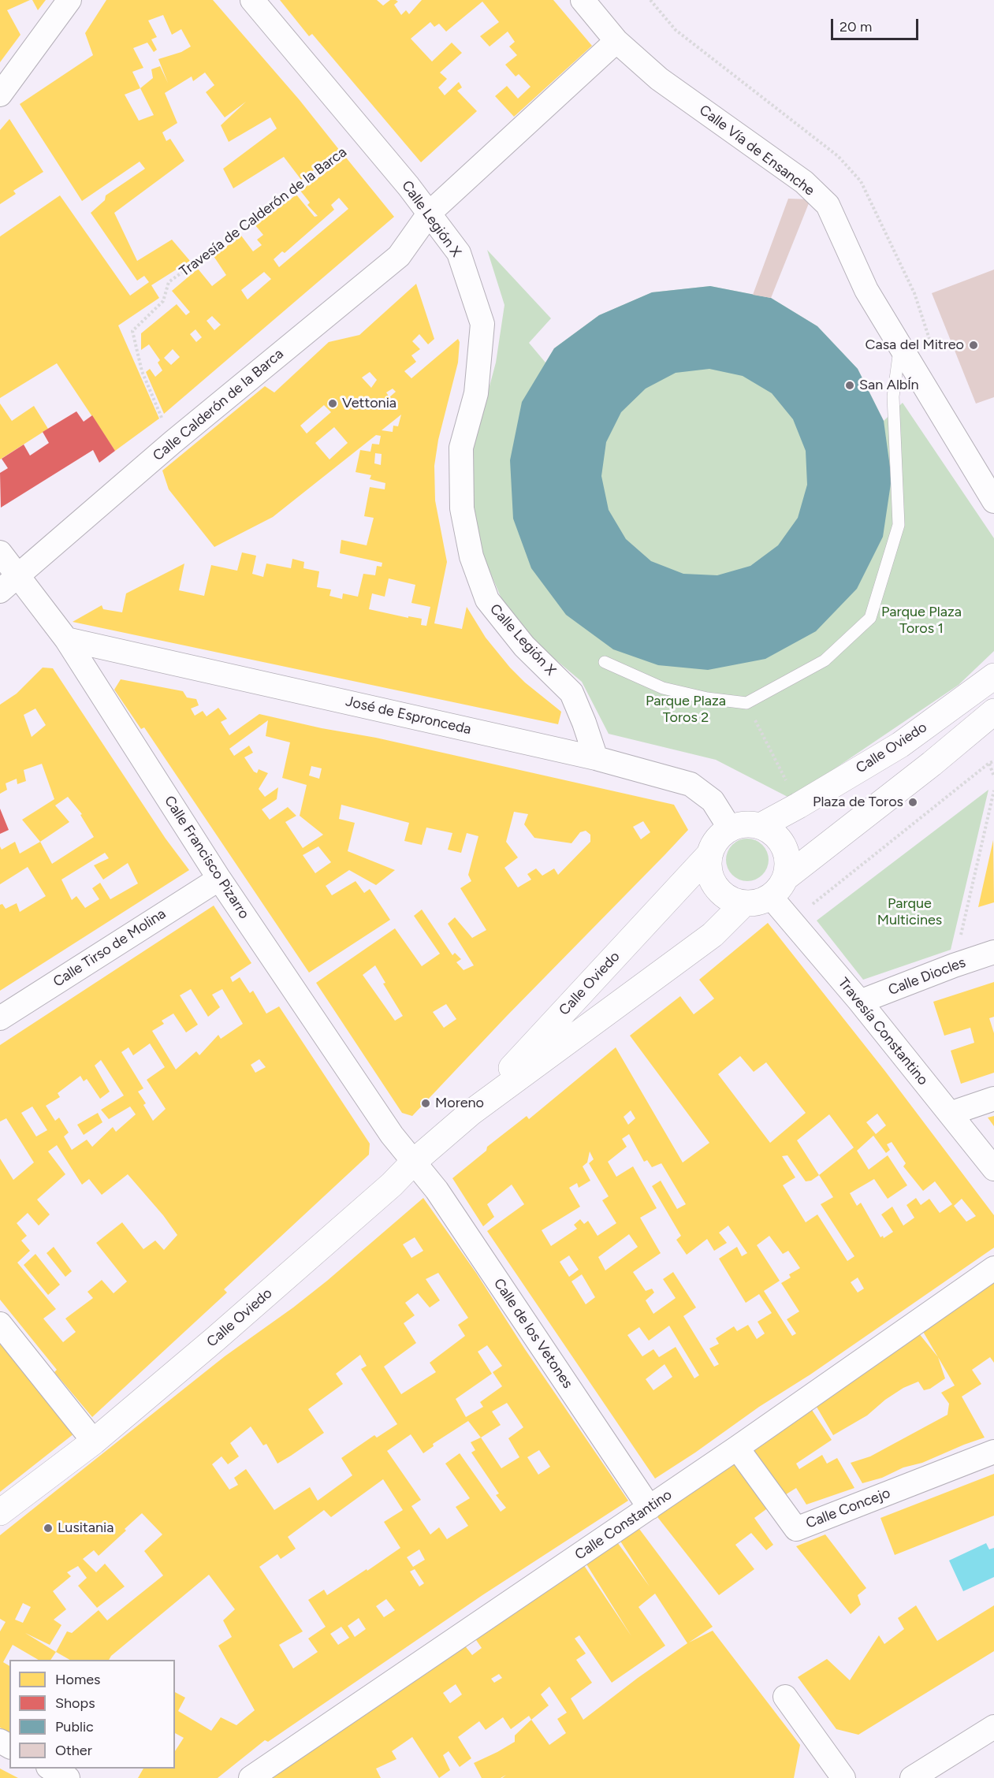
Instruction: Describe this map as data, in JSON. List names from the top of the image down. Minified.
{"streets":{"main road":["Calle Oviedo"],"street":["Calle Vía de Ensanche","Calle Legión X","Calle Calderón de la Barca","José de Espronceda","Calle Francisco Pizarro","Calle Tirso de Molina","Calle Diocles","Travesía Constantino","Calle de los Vetones","Calle Concejo","Calle Constantino"],"path":["Travesía de Calderón de la Barca"]},"crossings":[["Calle Vía de Ensanche","Calle Calderón de la Barca"],["Travesía de Calderón de la Barca","Calle Legión X"],["Travesía de Calderón de la Barca","Calle Calderón de la Barca"],["Calle Legión X","Calle Calderón de la Barca"],["Calle Legión X","José de Espronceda"],["Calle Calderón de la Barca","Calle Francisco Pizarro"],["José de Espronceda","Calle Oviedo"],["José de Espronceda","Calle Francisco Pizarro"],["José de Espronceda","Travesía Constantino"],["Calle Oviedo","Calle Francisco Pizarro"],["Calle Oviedo","Travesía Constantino"],["Calle Oviedo","Calle de los Vetones"],["Calle Francisco Pizarro","Calle Tirso de Molina"],["Calle Francisco Pizarro","Calle de los Vetones"],["Calle Diocles","Travesía Constantino"],["Calle de los Vetones","Calle Constantino"],["Calle Concejo","Calle Constantino"]],"parks":["Parque Plaza Toros 1","Parque Plaza Toros 2","Parque Multicines"],"places":["Casa del Mitreo","San Albĺn","Vettonia","Plaza de Toros","Moreno","Lusitania"],"legend":["Homes","Shops","Public","Other"],"scale_bar":"20 m"}
